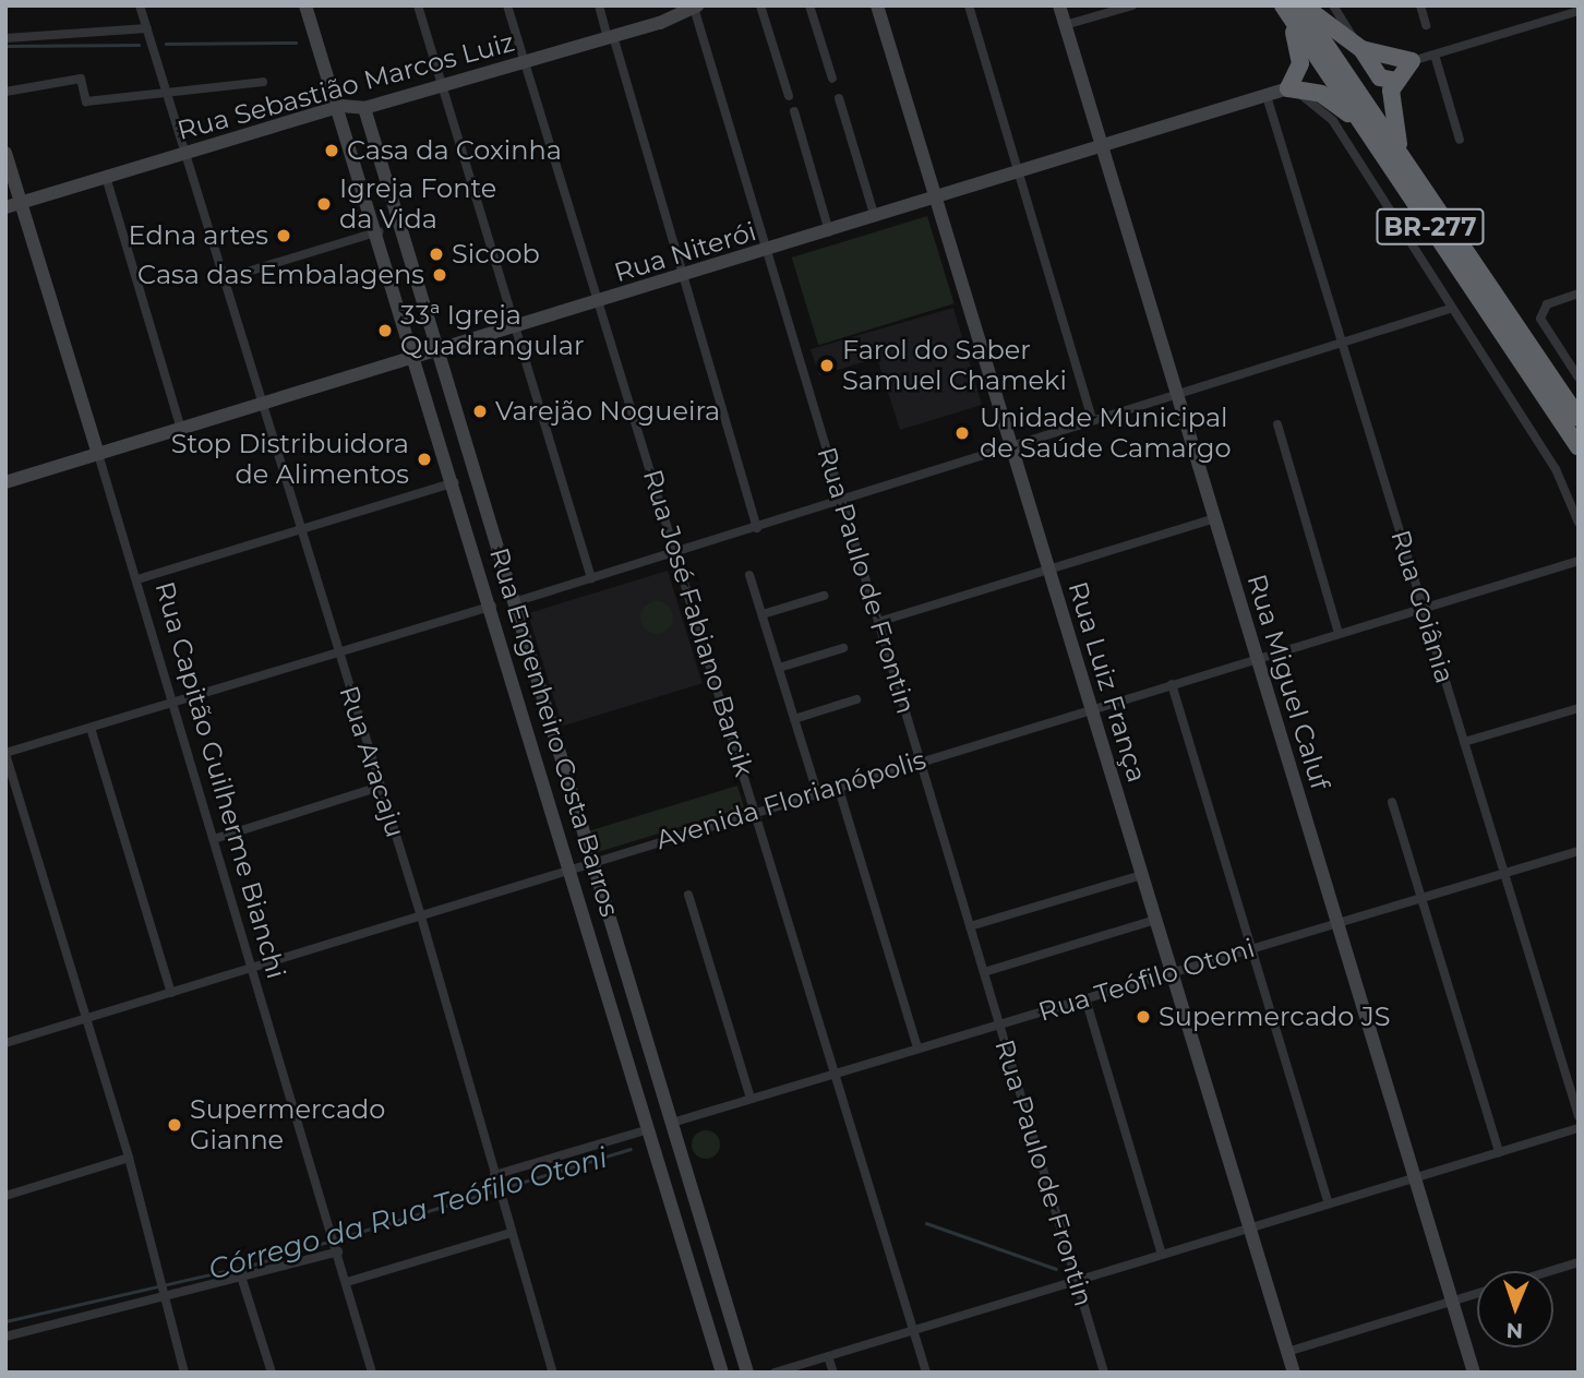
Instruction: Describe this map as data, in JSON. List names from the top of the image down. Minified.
{"streets":{"highway":["BR-277"],"street":["Rua Sebastião Marcos Luiz","Rua Niterói","Rua Paulo de Frontin","Rua Goiânia","Rua José Fabiano Barcik","Rua Luiz França","Rua Miguel Caluf","Rua Engenheiro Costa Barros","Rua Aracaju","Rua Capitão Guilherme Bianchi","Avenida Florianópolis","Rua Teófilo Otoni"]},"crossings":[["Rua Sebastião Marcos Luiz","Rua Paulo de Frontin"],["Rua Sebastião Marcos Luiz","Rua José Fabiano Barcik"],["Rua Sebastião Marcos Luiz","Rua Engenheiro Costa Barros"],["Rua Sebastião Marcos Luiz","Rua Aracaju"],["Rua Sebastião Marcos Luiz","Rua Capitão Guilherme Bianchi"],["Rua Niterói","Rua Paulo de Frontin"],["Rua Niterói","Rua Goiânia"],["Rua Niterói","Rua José Fabiano Barcik"],["Rua Niterói","Rua Luiz França"],["Rua Niterói","Rua Miguel Caluf"],["Rua Niterói","Rua Engenheiro Costa Barros"],["Rua Niterói","Rua Aracaju"],["Rua Niterói","Rua Capitão Guilherme Bianchi"],["Rua Paulo de Frontin","Avenida Florianópolis"],["Rua Paulo de Frontin","Rua Teófilo Otoni"],["Rua Goiânia","Avenida Florianópolis"],["Rua Goiânia","Rua Teófilo Otoni"],["Rua José Fabiano Barcik","Avenida Florianópolis"],["Rua José Fabiano Barcik","Rua Teófilo Otoni"],["Rua Luiz França","Avenida Florianópolis"],["Rua Luiz França","Rua Teófilo Otoni"],["Rua Miguel Caluf","Avenida Florianópolis"],["Rua Miguel Caluf","Rua Teófilo Otoni"],["Rua Engenheiro Costa Barros","Avenida Florianópolis"],["Rua Engenheiro Costa Barros","Rua Teófilo Otoni"],["Rua Aracaju","Avenida Florianópolis"],["Rua Capitão Guilherme Bianchi","Avenida Florianópolis"]],"water":["Córrego da Rua Teófilo Otoni"],"places":["Casa da Coxinha","Igreja Fonte da Vida","Edna artes","Sicoob","Casa das Embalagens","33ª Igreja Quadrangular","Farol do Saber Samuel Chameki","Varejão Nogueira","Unidade Municipal de Saúde Camargo","Stop Distribuidora de Alimentos","Supermercado JS","Supermercado Gianne"],"north":"bottom"}
